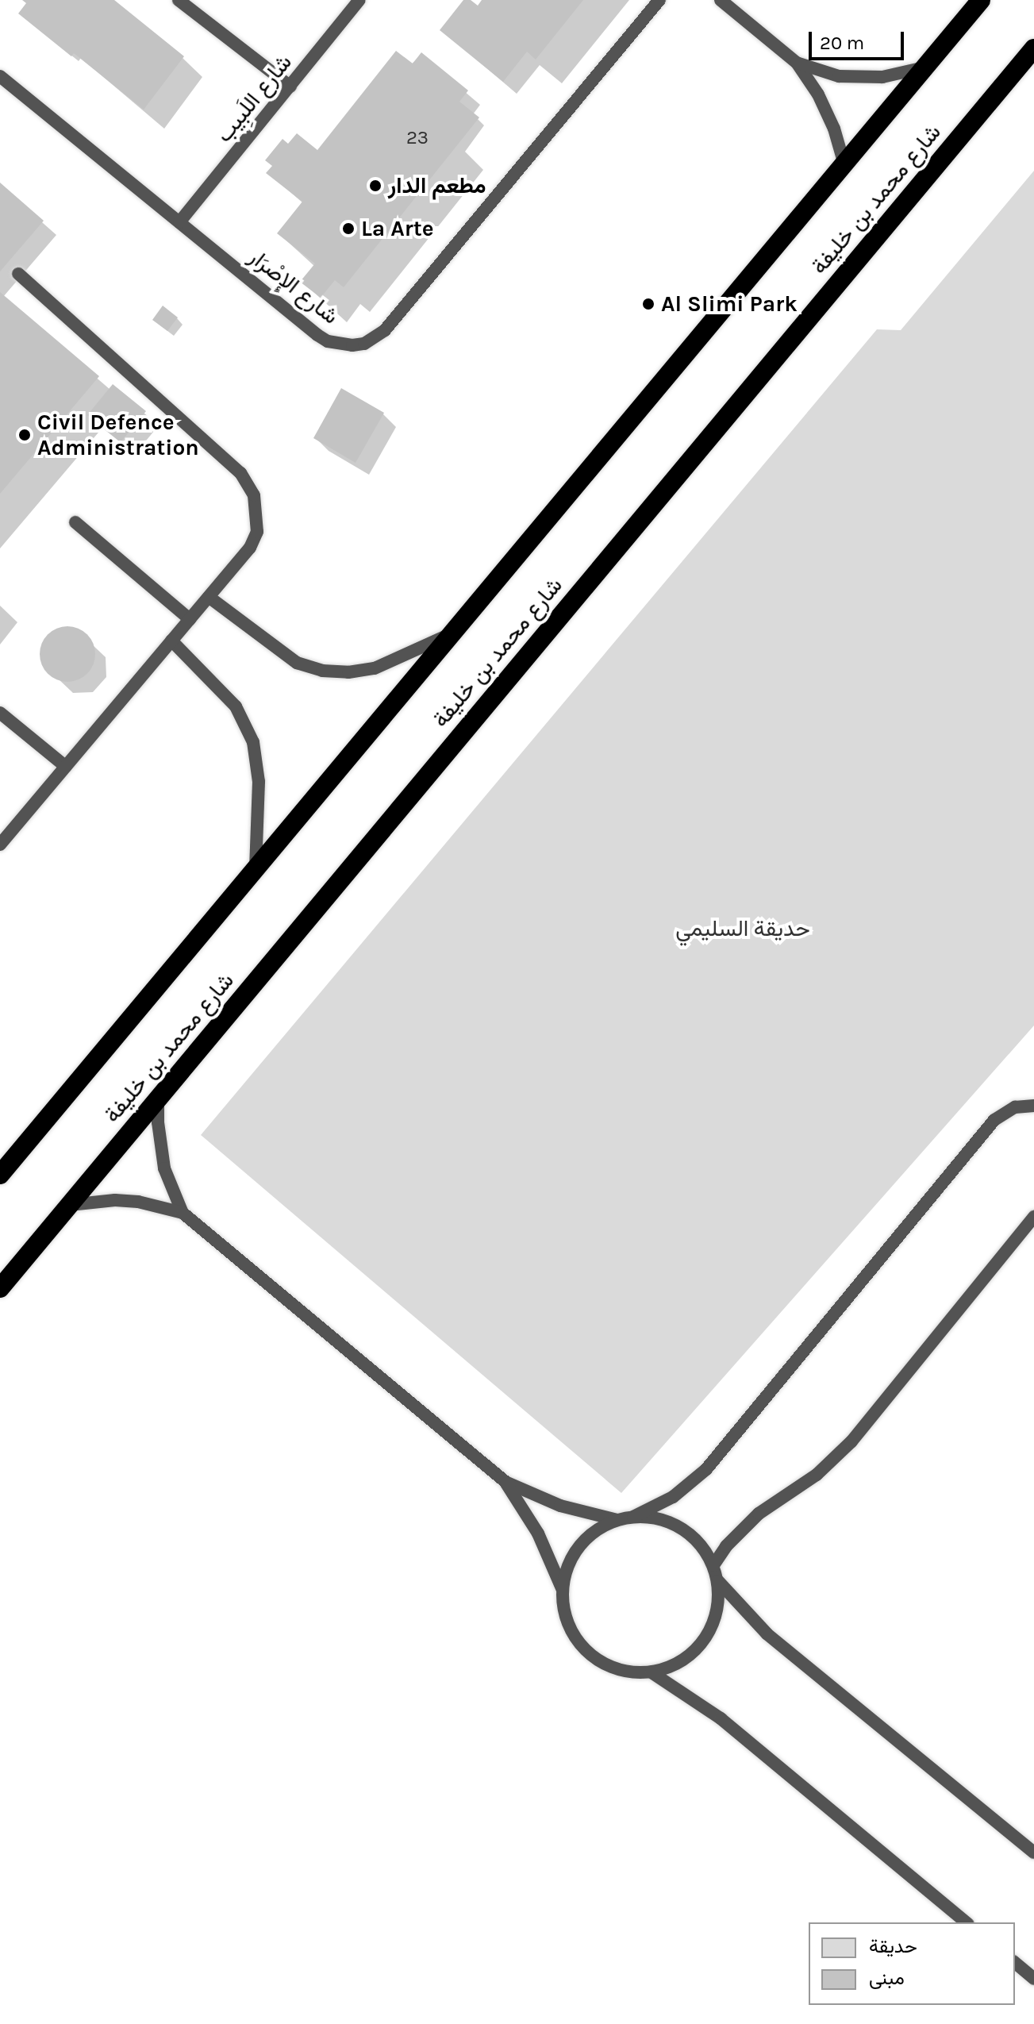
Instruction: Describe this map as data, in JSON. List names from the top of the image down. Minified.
{"streets":{"highway":["شارع محمد بن خليفة"],"lane":["شارع اللَبِيب","شارع الإِصْرَار"]},"crossings":[["شارع اللَبِيب","شارع الإِصْرَار"]],"parks":["حديقة السليمي"],"places":["مطعم الدار","La Arte","Al Slimi Park","Civil Defence Administration"],"house_numbers":["23"],"legend":["حديقة","مبنى"],"scale_bar":"20 m"}
